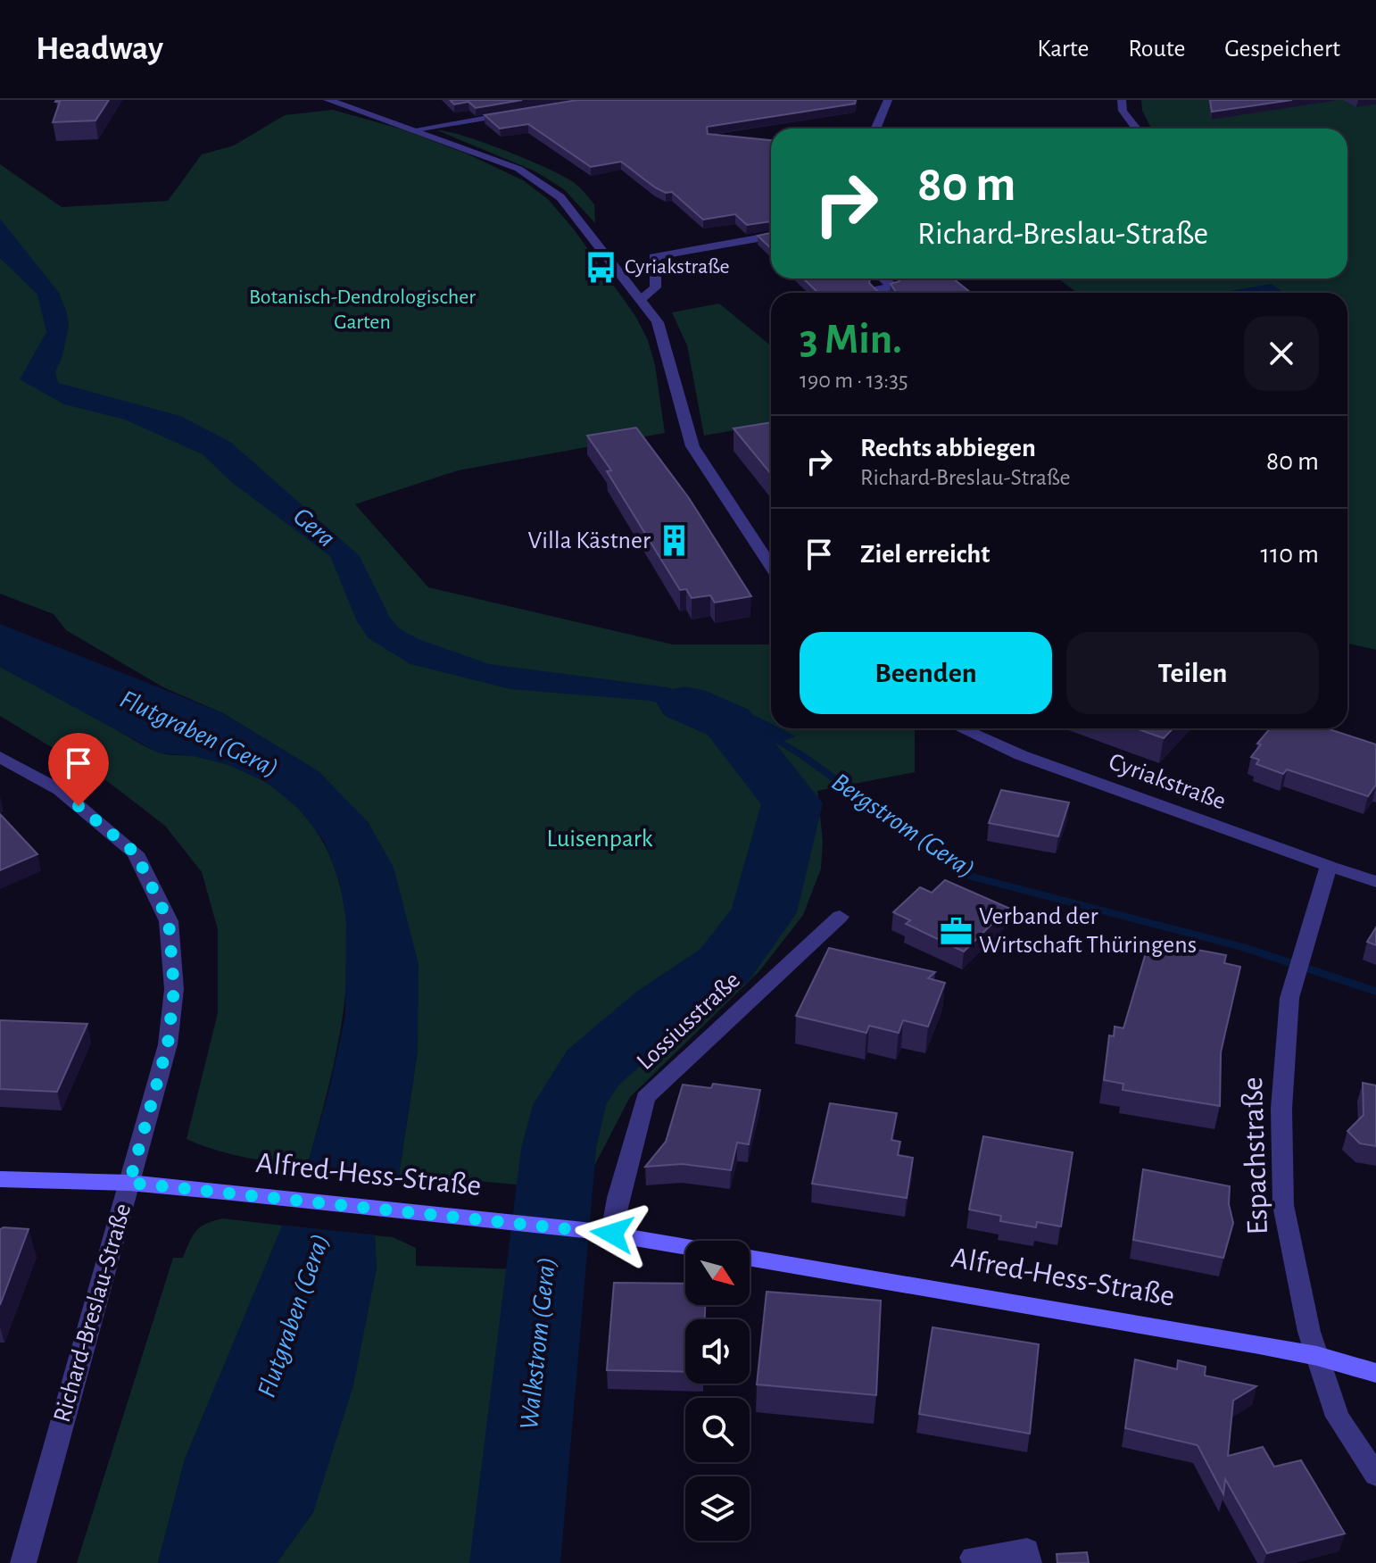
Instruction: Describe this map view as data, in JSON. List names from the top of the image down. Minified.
{"streets":{"main road":["Alfred-Hess-Straße"],"street":["Cyriakstraße","Lossiusstraße","Espachstraße","Richard-Breslau-Straße"]},"crossings":[["Cyriakstraße","Espachstraße"],["Lossiusstraße","Alfred-Hess-Straße"],["Espachstraße","Alfred-Hess-Straße"],["Alfred-Hess-Straße","Richard-Breslau-Straße"]],"water":["Gera","Flutgraben (Gera)","Bergstrom (Gera)","Walkstrom (Gera)"],"parks":["Botanisch-Dendrologischer Garten","Luisenpark"],"places":{"bus stop":["Cyriakstraße"],"building":["Villa Kästner"],"office":["Verband der Wirtschaft Thüringens"]},"north":"bottom right","page":{"header":"Headway","nav":["Karte","Route","Gespeichert"],"turn":["80 m","Richard-Breslau-Straße"],"heading":["3 Min.","190 m · 13:35"],"list":[{"name":"Rechts abbiegen","note":"Richard-Breslau-Straße","value":"80 m"},{"name":"Ziel erreicht","value":"110 m"}],"buttons":["Beenden","Teilen"]}}
